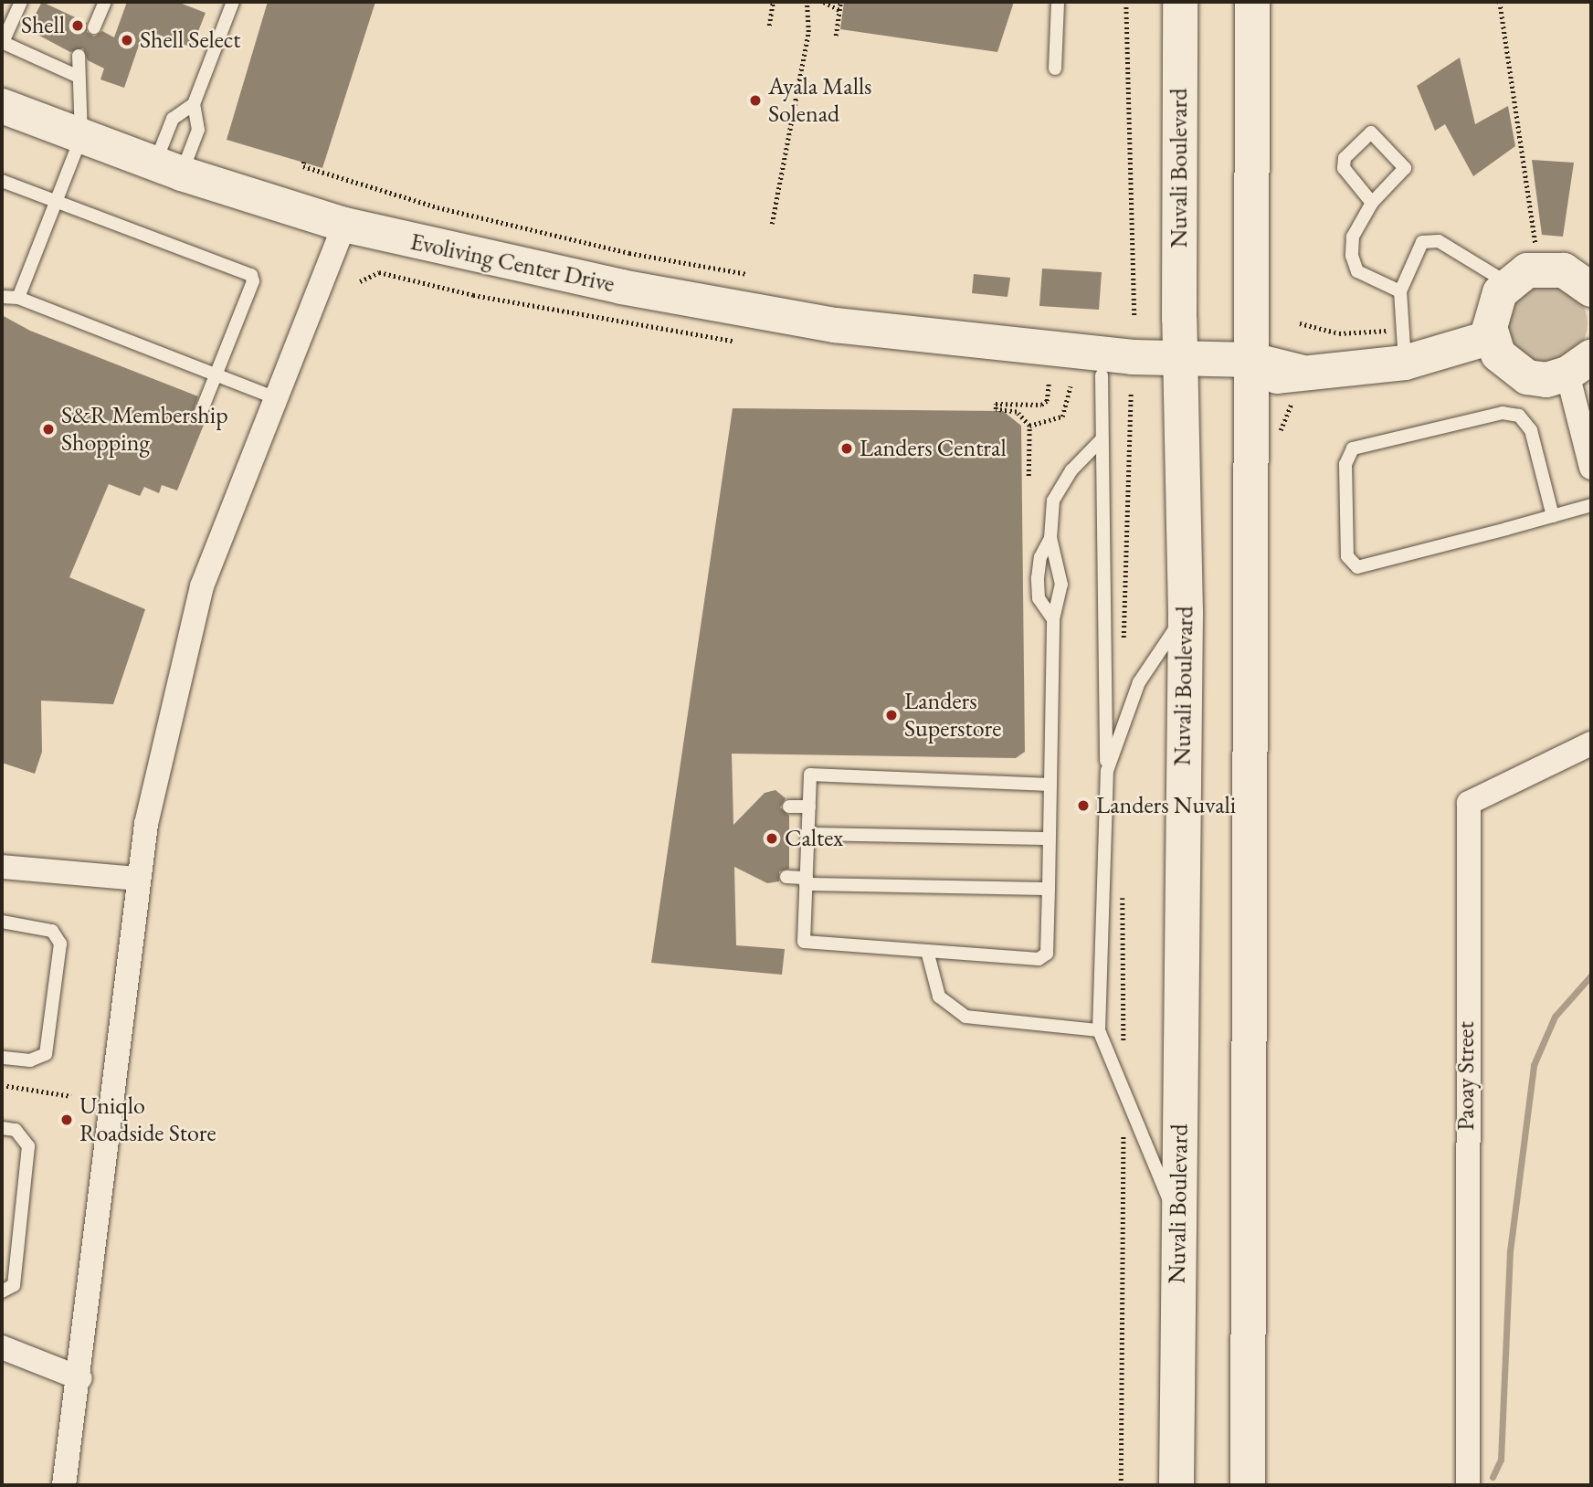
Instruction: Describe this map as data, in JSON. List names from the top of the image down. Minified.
{"streets":{"main road":["Nuvali Boulevard","Evoliving Center Drive"],"street":["Paoay Street"]},"crossings":[["Nuvali Boulevard","Evoliving Center Drive"]],"places":["Shell","Shell Select","Ayala Malls Solenad","S&R Membership Shopping","Landers Central","Landers Superstore","Landers Nuvali","Caltex","Uniqlo Roadside Store"]}
